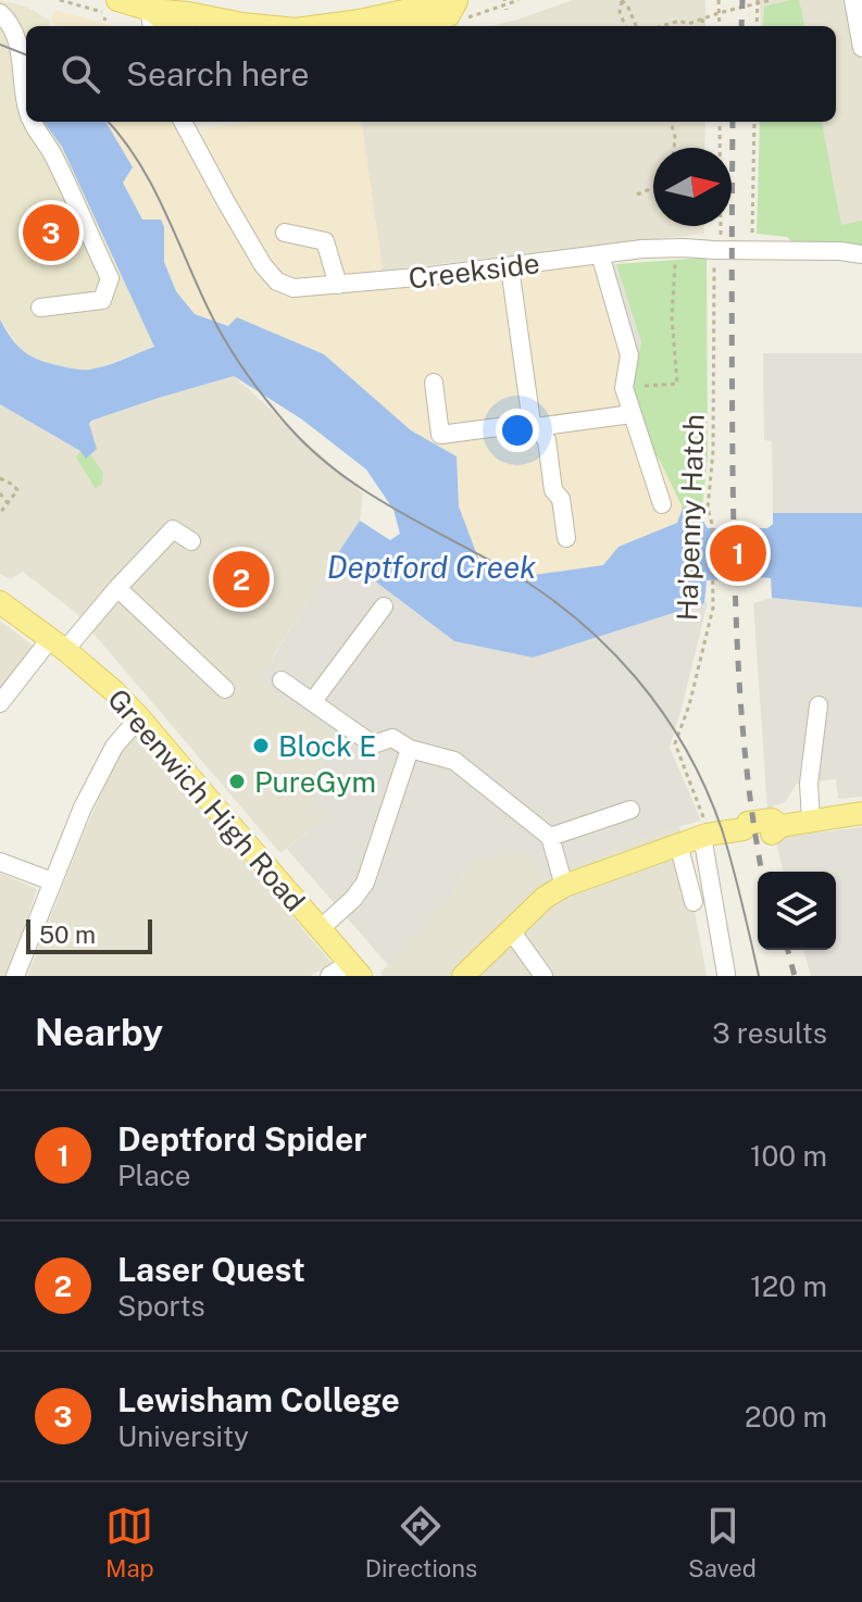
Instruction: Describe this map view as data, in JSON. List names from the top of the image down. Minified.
{"streets":{"main road":["Greenwich High Road"],"street":["Creekside"],"path":["Ha'penny Hatch"]},"water":["Deptford Creek"],"places":["Block E","PureGym"],"scale_bar":"50 m","north":"right","page":{"search":"Search here","pins":["3","1","2"],"scale":"50 m","heading":["Nearby","3 results"],"list":[{"mark":"1","name":"Deptford Spider","note":"Place","value":"100 m"},{"mark":"2","name":"Laser Quest","note":"Sports","value":"120 m"},{"mark":"3","name":"Lewisham College","note":"University","value":"200 m"}],"nav":["Map","Directions","Saved"]}}
